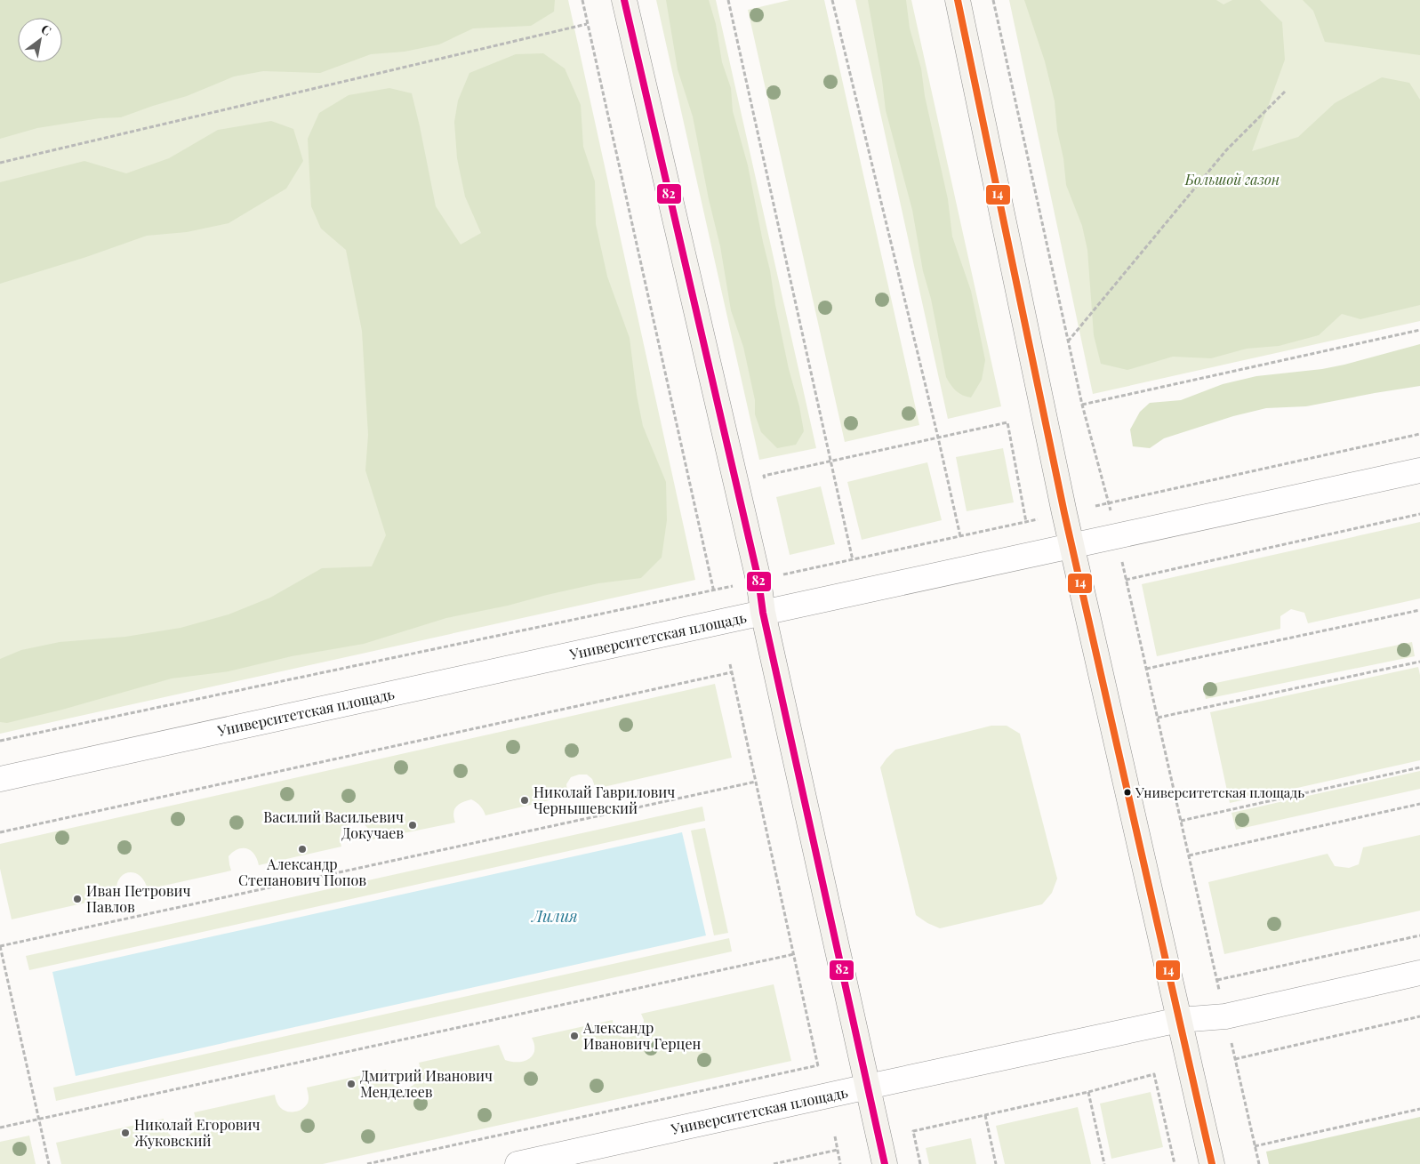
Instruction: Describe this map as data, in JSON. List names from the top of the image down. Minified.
{"streets":{"street":["Университетская площадь"]},"water":["Лилия"],"parks":["Большой газон"],"places":["Университетская площадь","Николай Гаврилович Чернышевский","Василий Васильевич Докучаев","Александр Степанович Попов","Иван Петрович Павлов","Александр Иванович Герцен","Дмитрий Иванович Менделеев","Николай Егорович Жуковский"],"lines":["transit line 82","transit line 14"],"north":"top right"}
